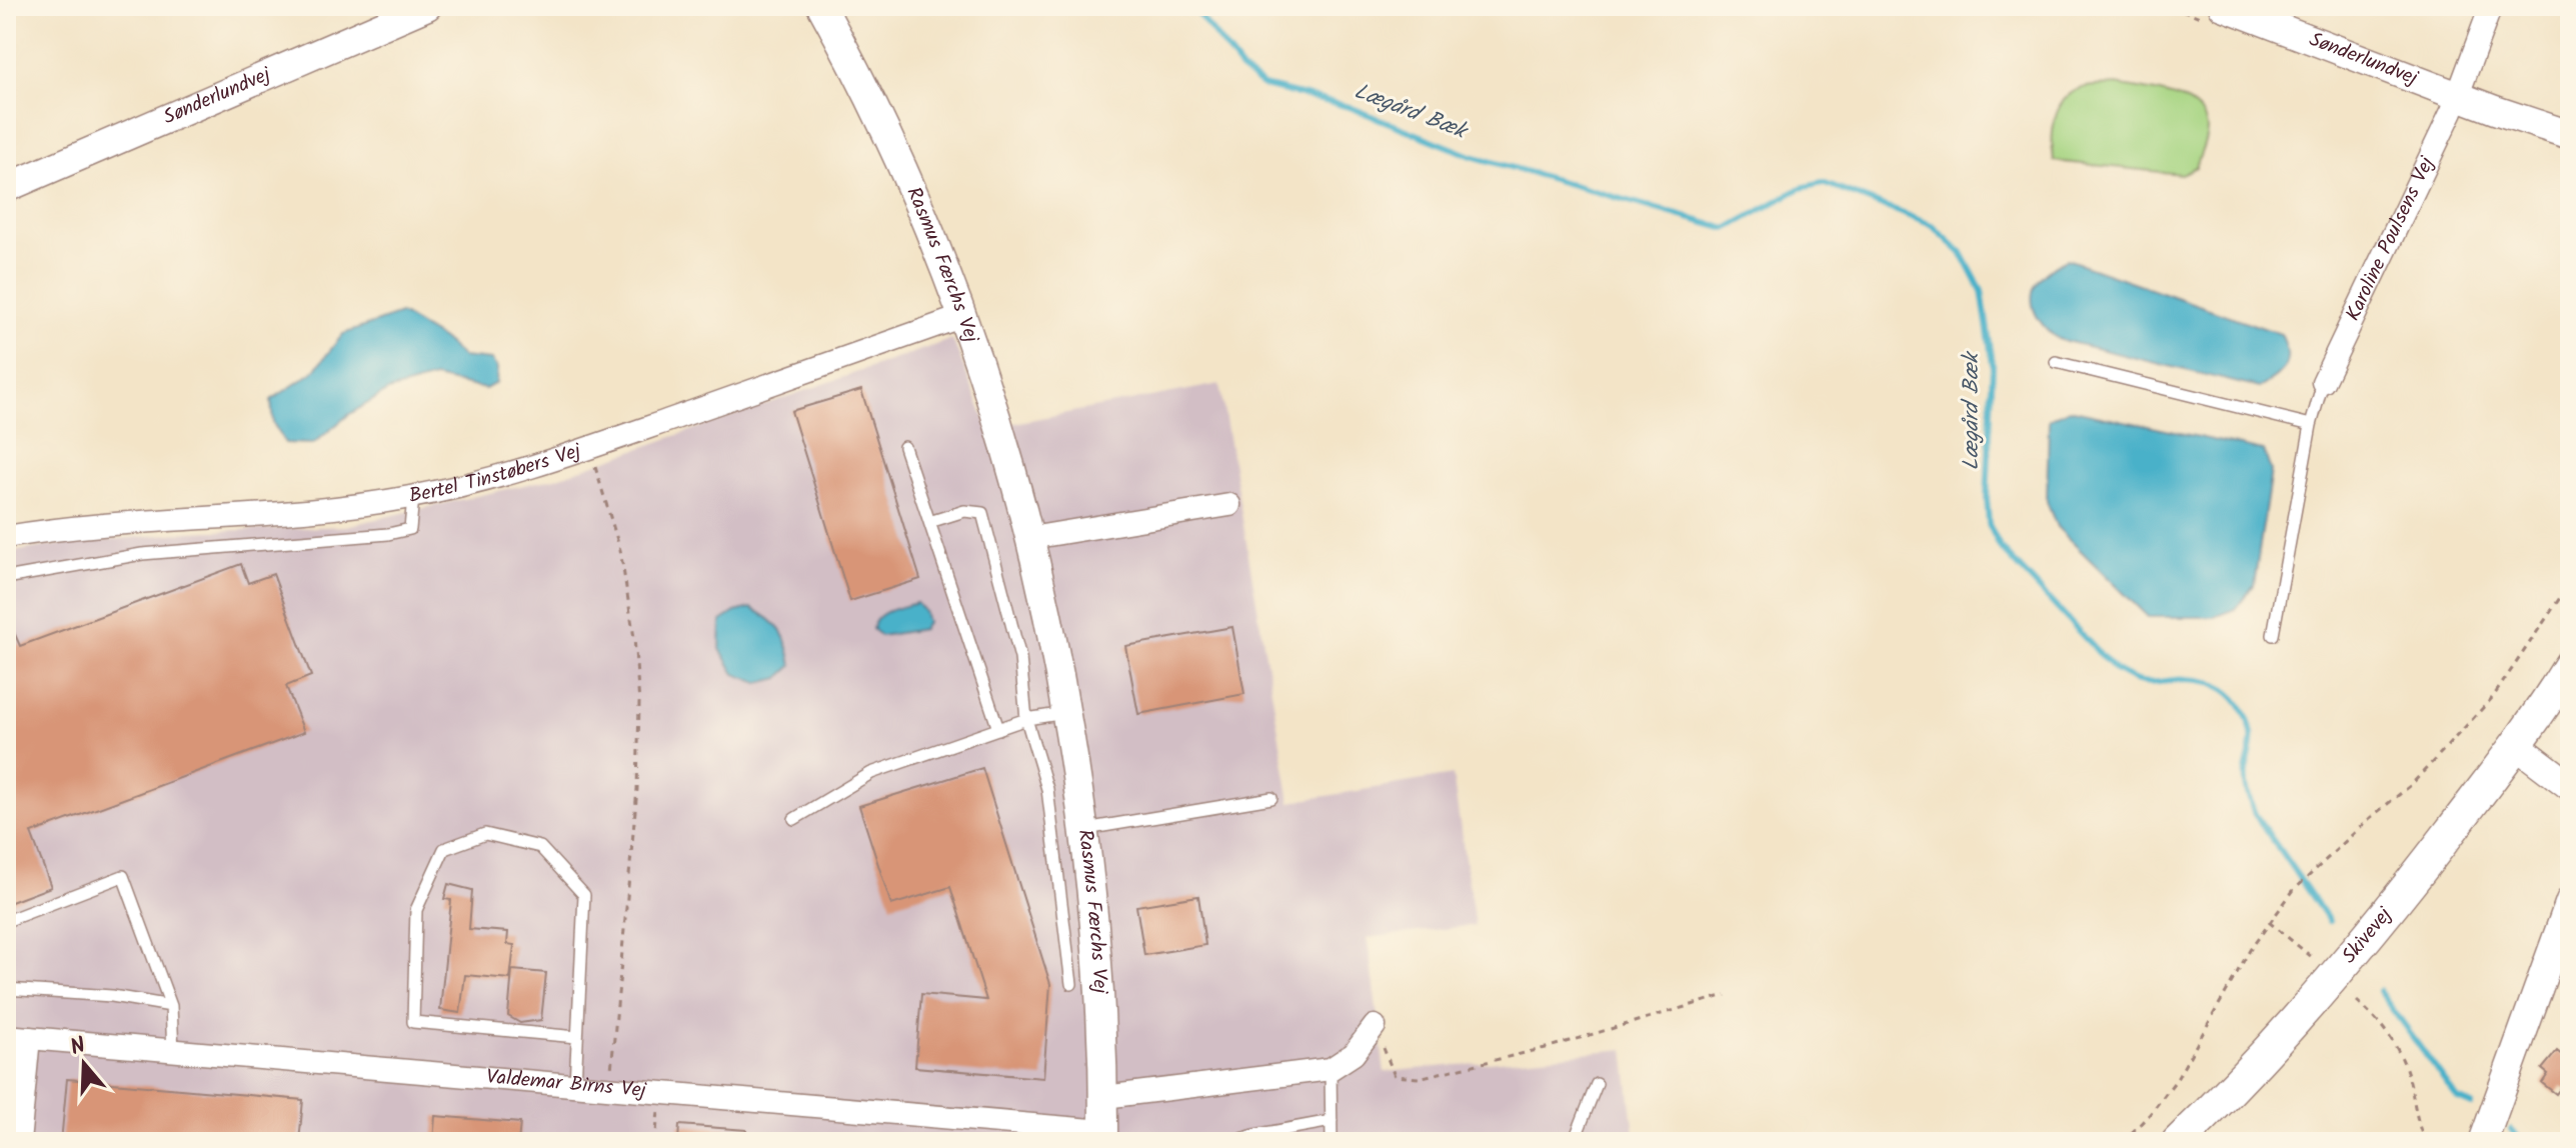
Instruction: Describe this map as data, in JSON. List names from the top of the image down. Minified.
{"streets":{"main road":["Skivevej"],"street":["Sønderlundvej","Karoline Poulsens Vej","Rasmus Færchs Vej","Bertel Tinstøbers Vej","Valdemar Birns Vej"]},"crossings":[["Sønderlundvej","Karoline Poulsens Vej"],["Rasmus Færchs Vej","Bertel Tinstøbers Vej"],["Rasmus Færchs Vej","Valdemar Birns Vej"]],"water":["Lægård Bæk"],"north":"top"}
